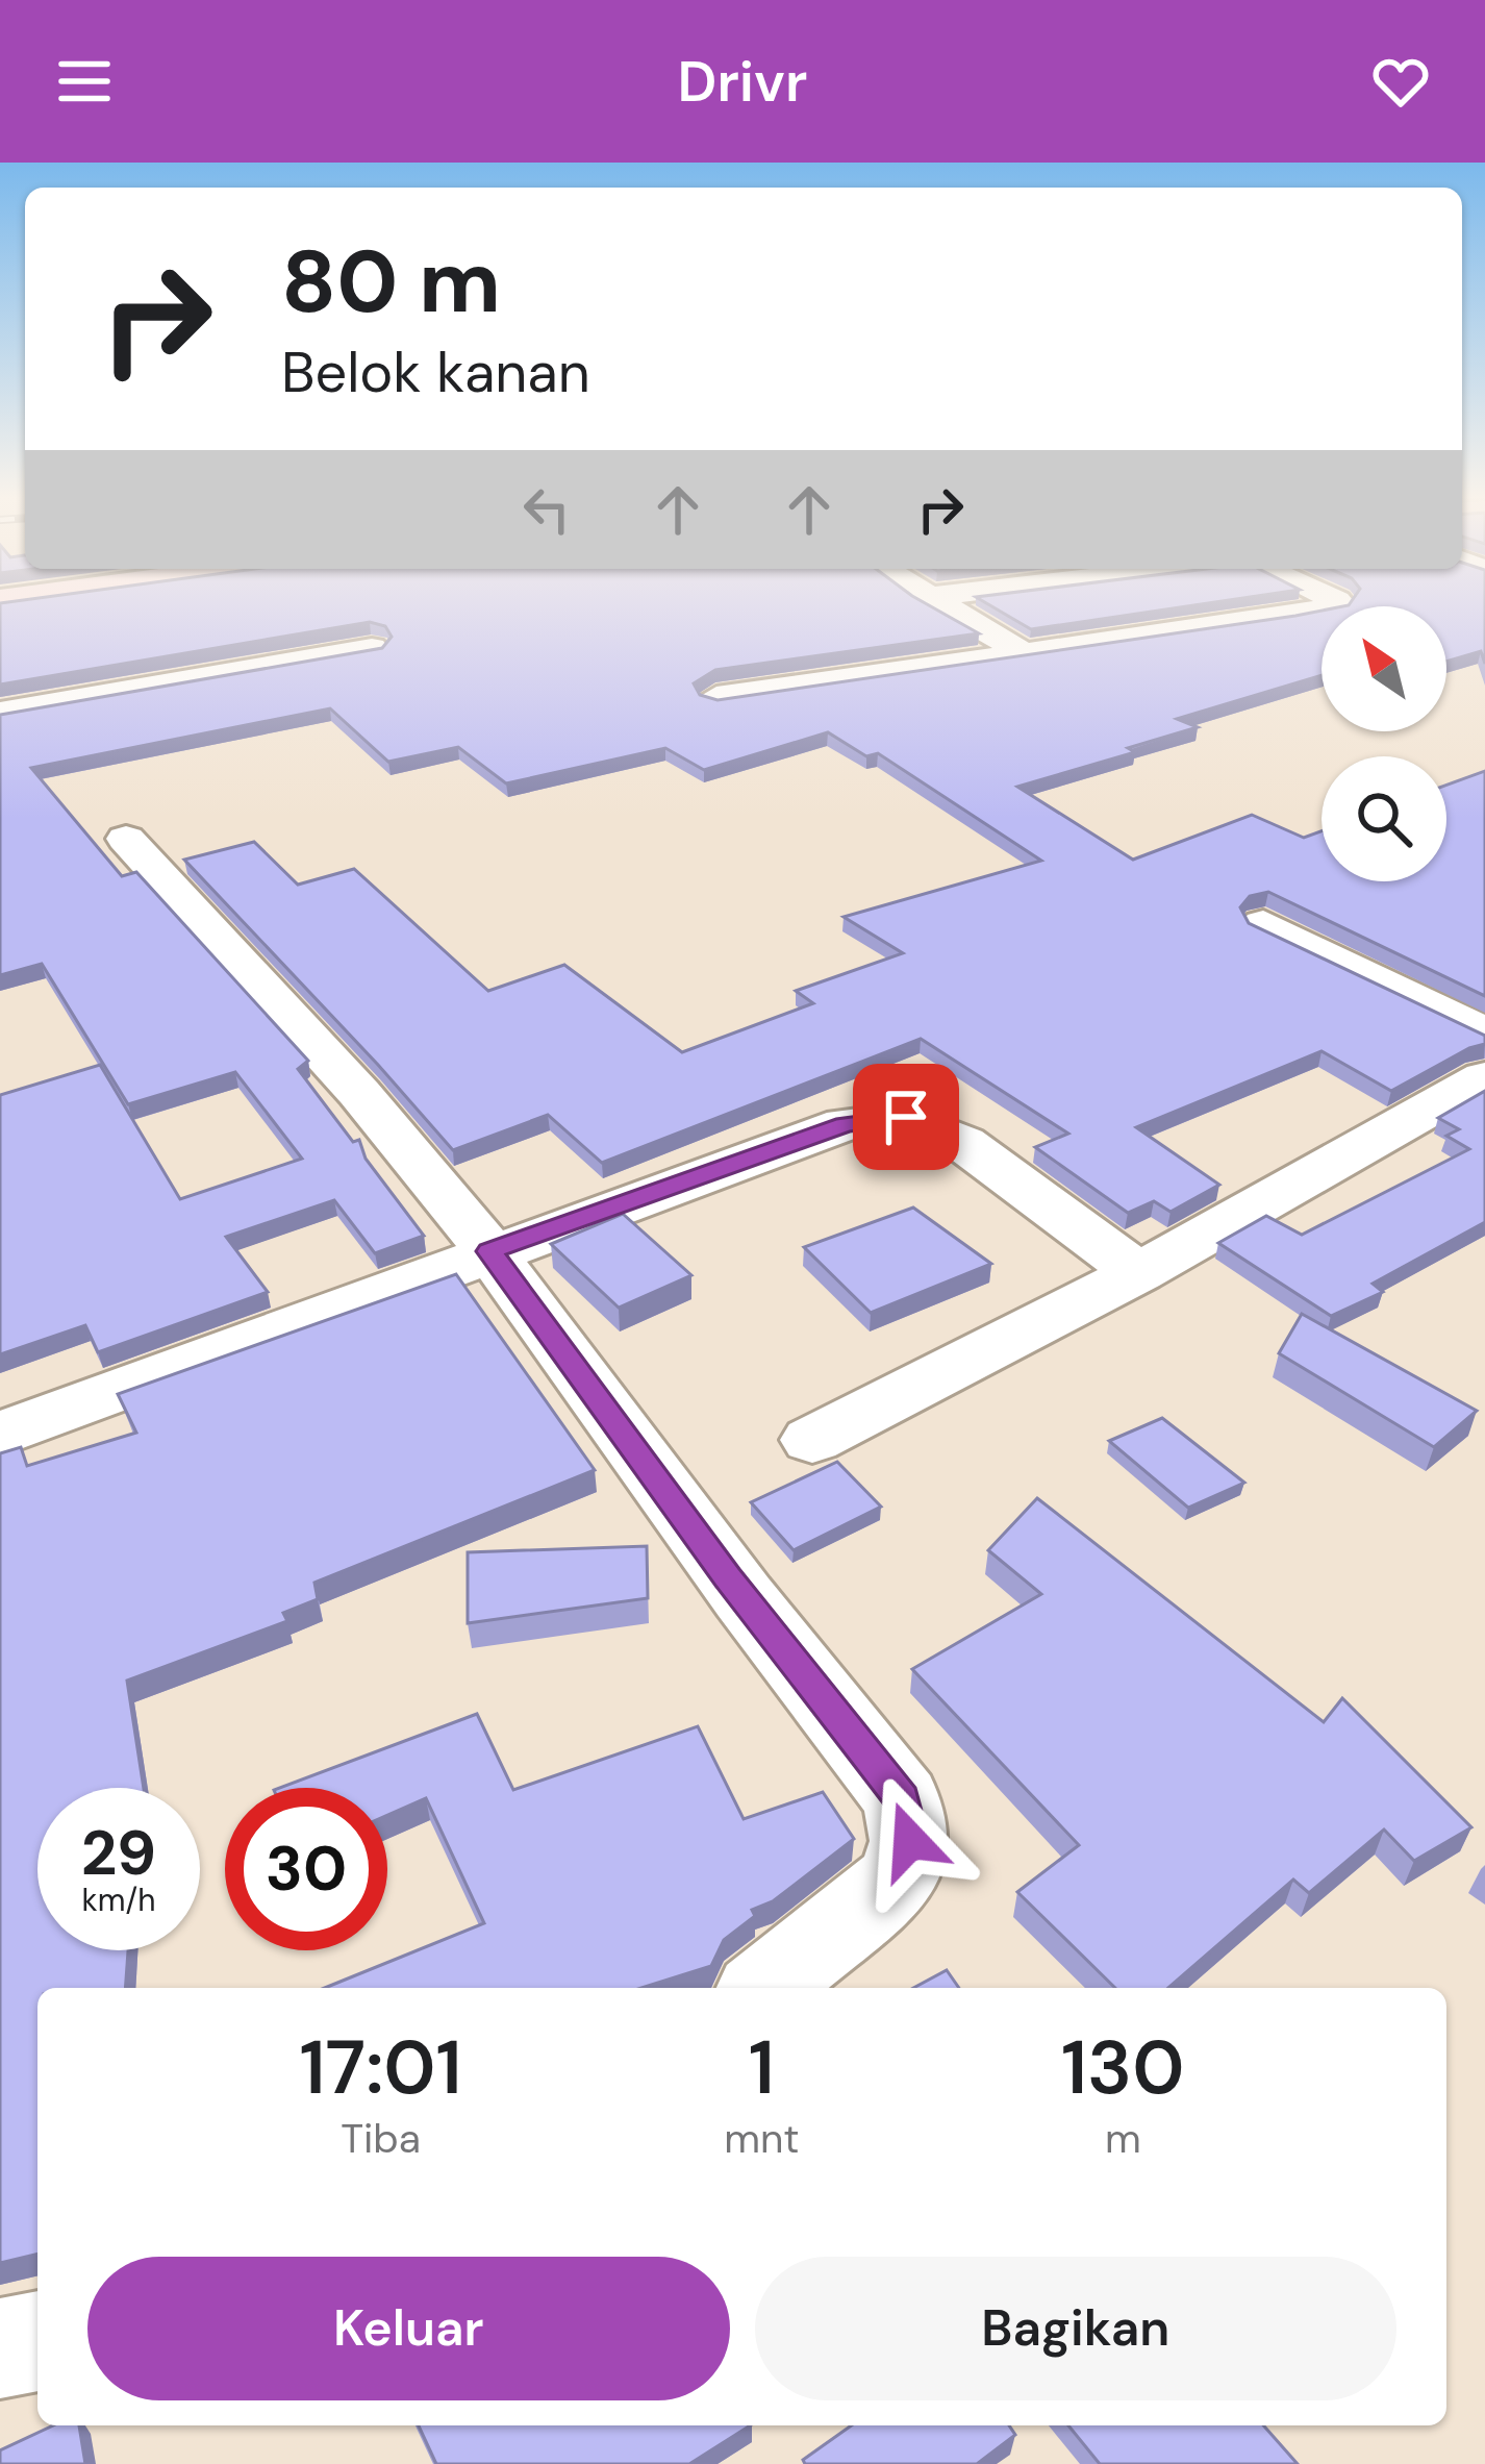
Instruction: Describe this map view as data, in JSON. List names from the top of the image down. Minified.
{"north":"top left","page":{"header":"Drivr","turn":["80 m","Belok kanan"],"speed":"29 km/h","limit":"30","eta":["17:01","Tiba","1","mnt","130","m"],"buttons":["Keluar","Bagikan"]}}
